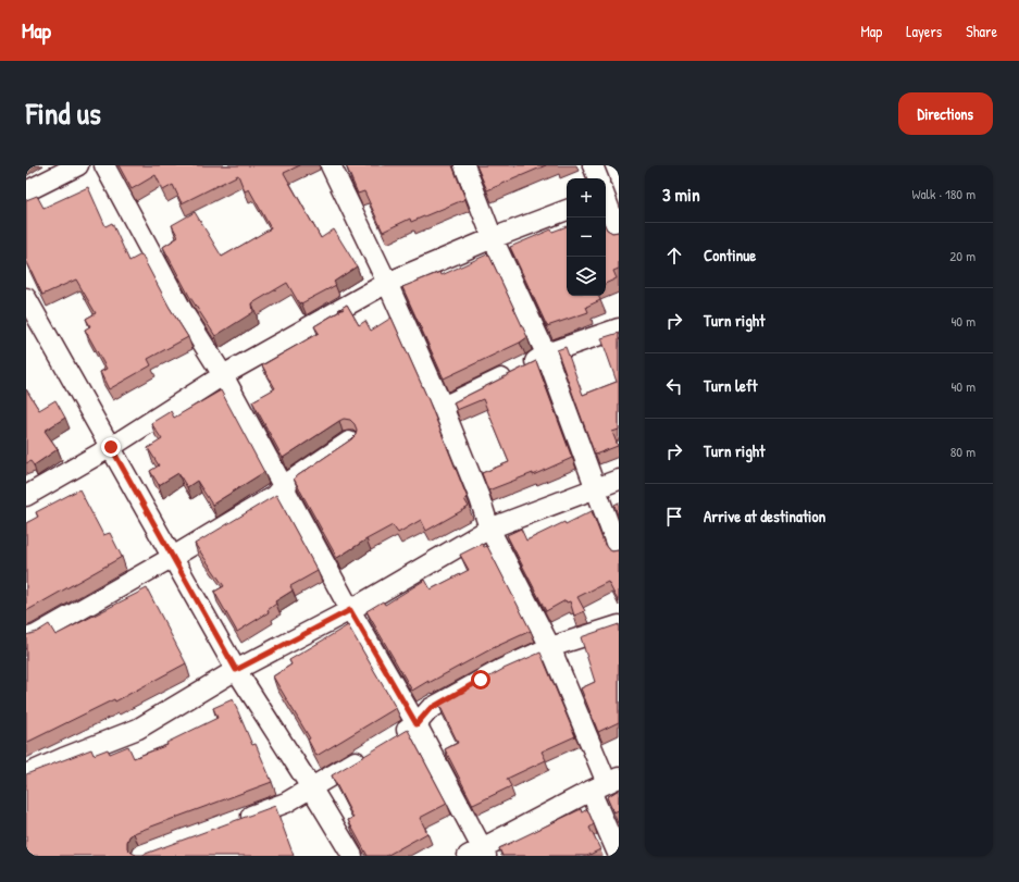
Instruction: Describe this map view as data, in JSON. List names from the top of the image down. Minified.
{"page":{"header":"Map","nav":["Map","Layers","Share"],"title":"Find us","buttons":"Directions","heading":["3 min","Walk · 180 m"],"map_buttons":["+","−"],"list":[["Continue","20 m"],["Turn right","40 m"],["Turn left","40 m"],["Turn right","80 m"],"Arrive at destination"]}}
